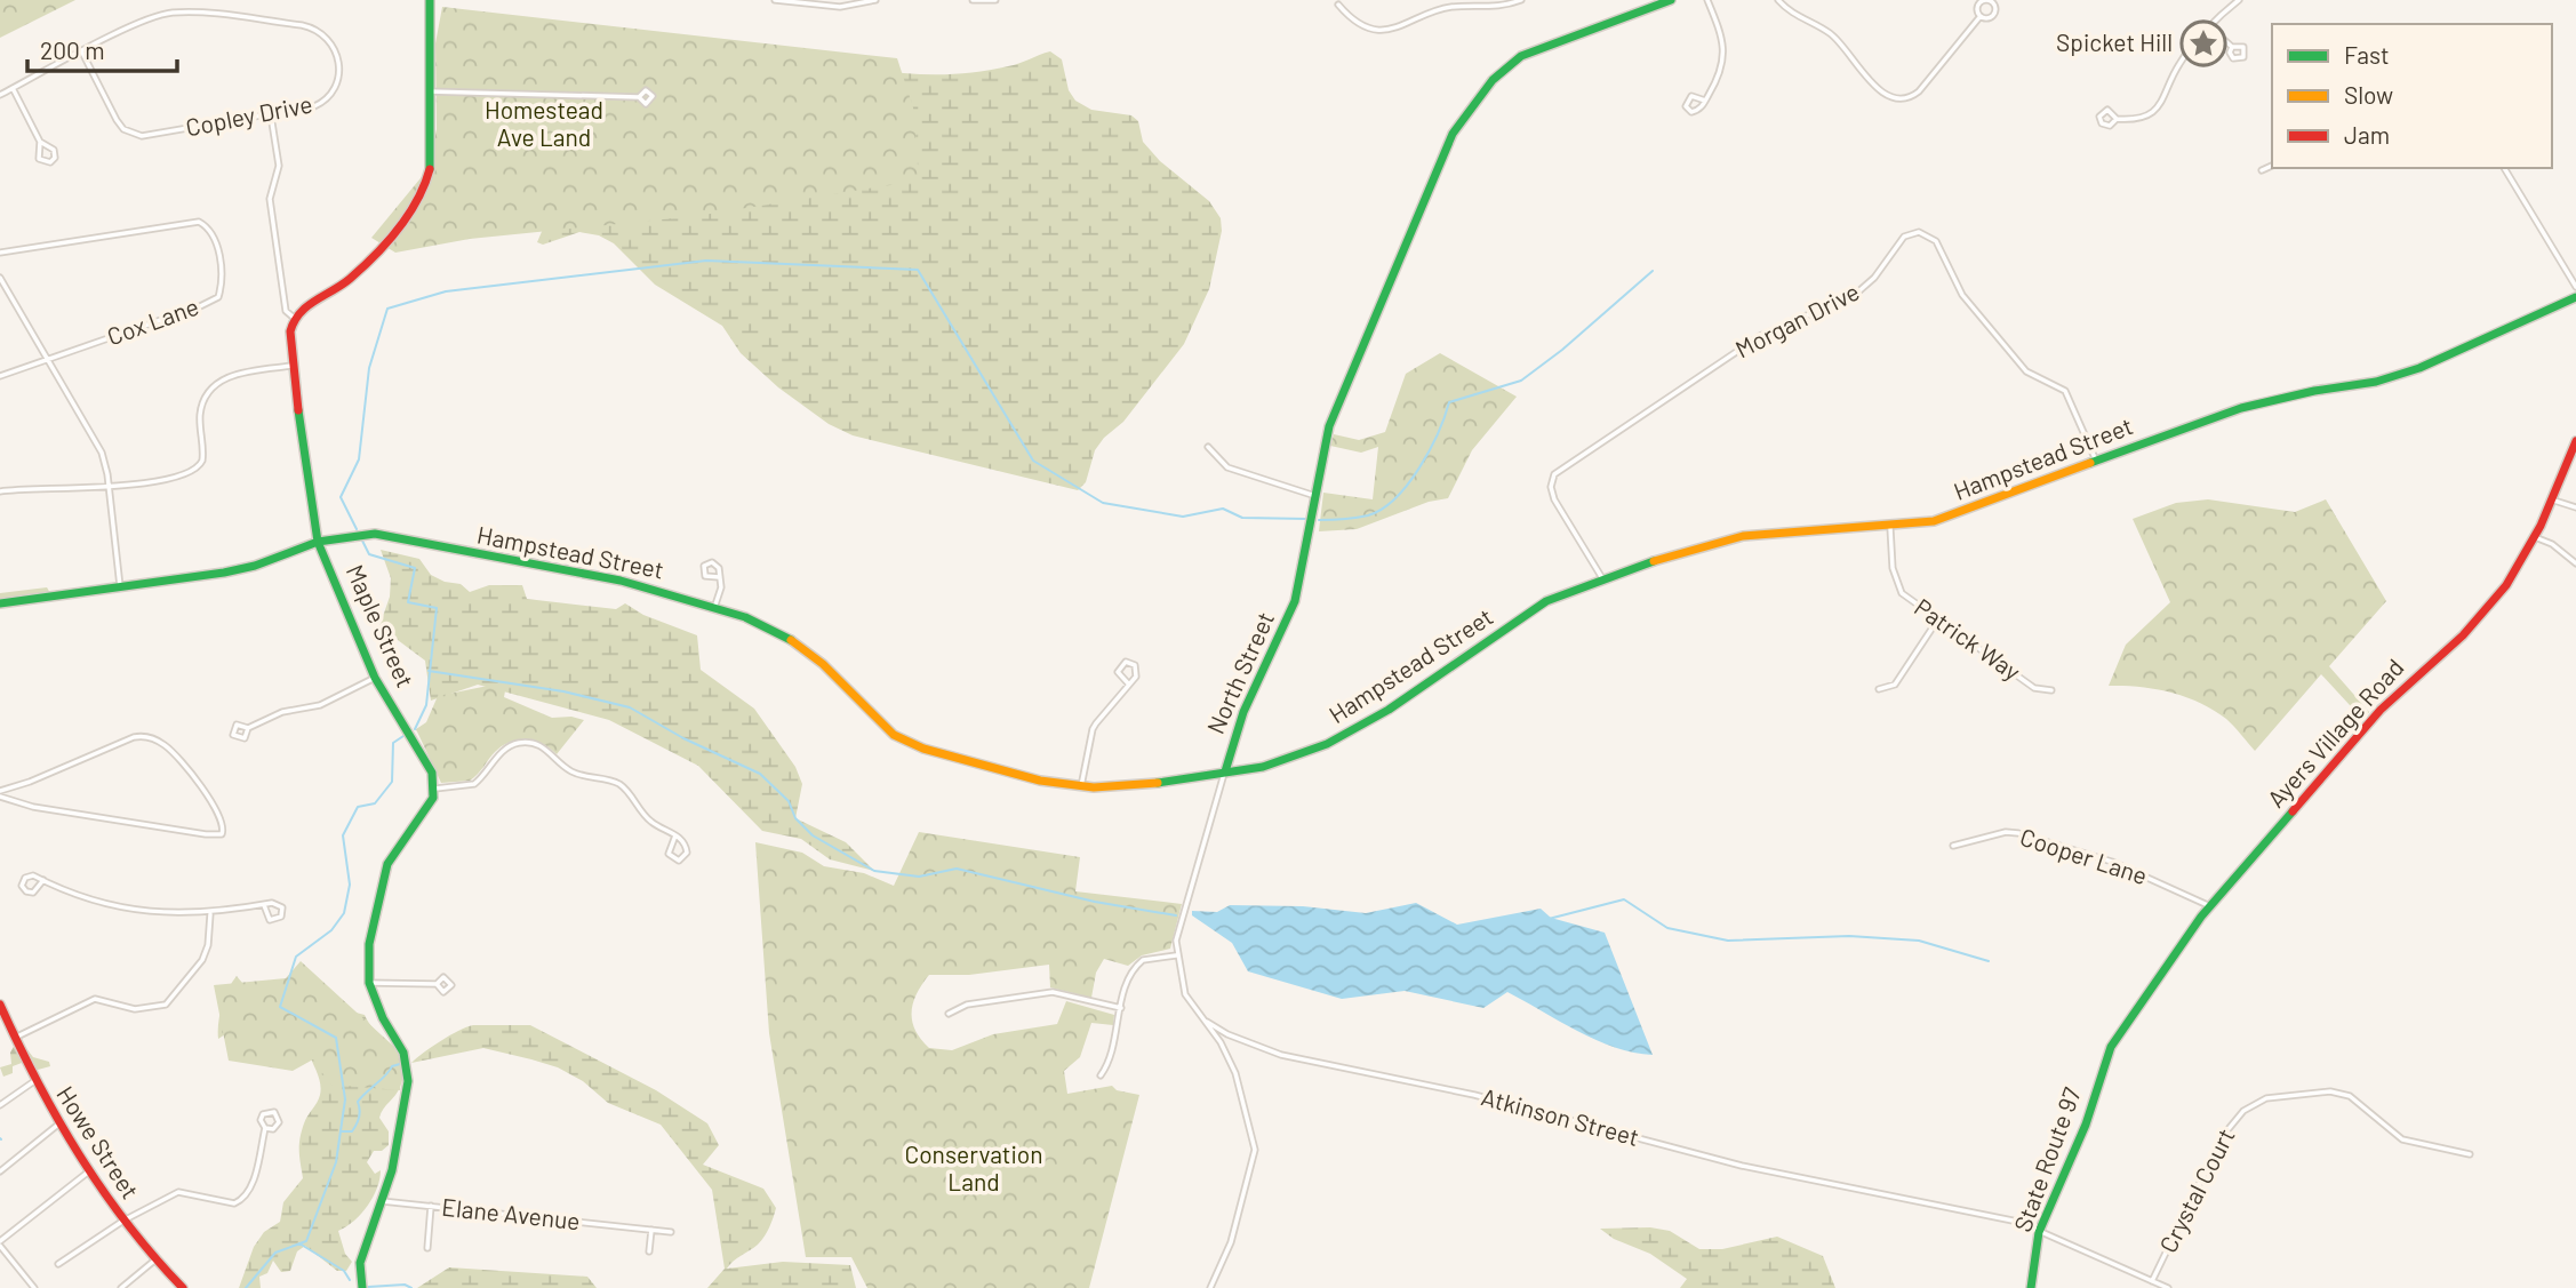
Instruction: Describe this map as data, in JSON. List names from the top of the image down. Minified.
{"streets":{"main road":["Hampstead Street","Maple Street","North Street","Ayers Village Road","Howe Street","State Route 97"],"street":["Copley Drive","Morgan Drive","Cox Lane","Patrick Way","Cooper Lane","Atkinson Street","Crystal Court","Elane Avenue"]},"crossings":[["Morgan Drive","Hampstead Street"],["Hampstead Street","Maple Street"],["Hampstead Street","Patrick Way"],["Hampstead Street","North Street"],["North Street","Atkinson Street"],["Ayers Village Road","Cooper Lane"],["Ayers Village Road","State Route 97"],["Atkinson Street","State Route 97"],["Atkinson Street","Crystal Court"]],"parks":["Homestead Ave Land","Conservation Land"],"places":{"place":["Spicket Hill"]},"legend":["Fast","Slow","Jam"],"scale_bar":"200 m"}
